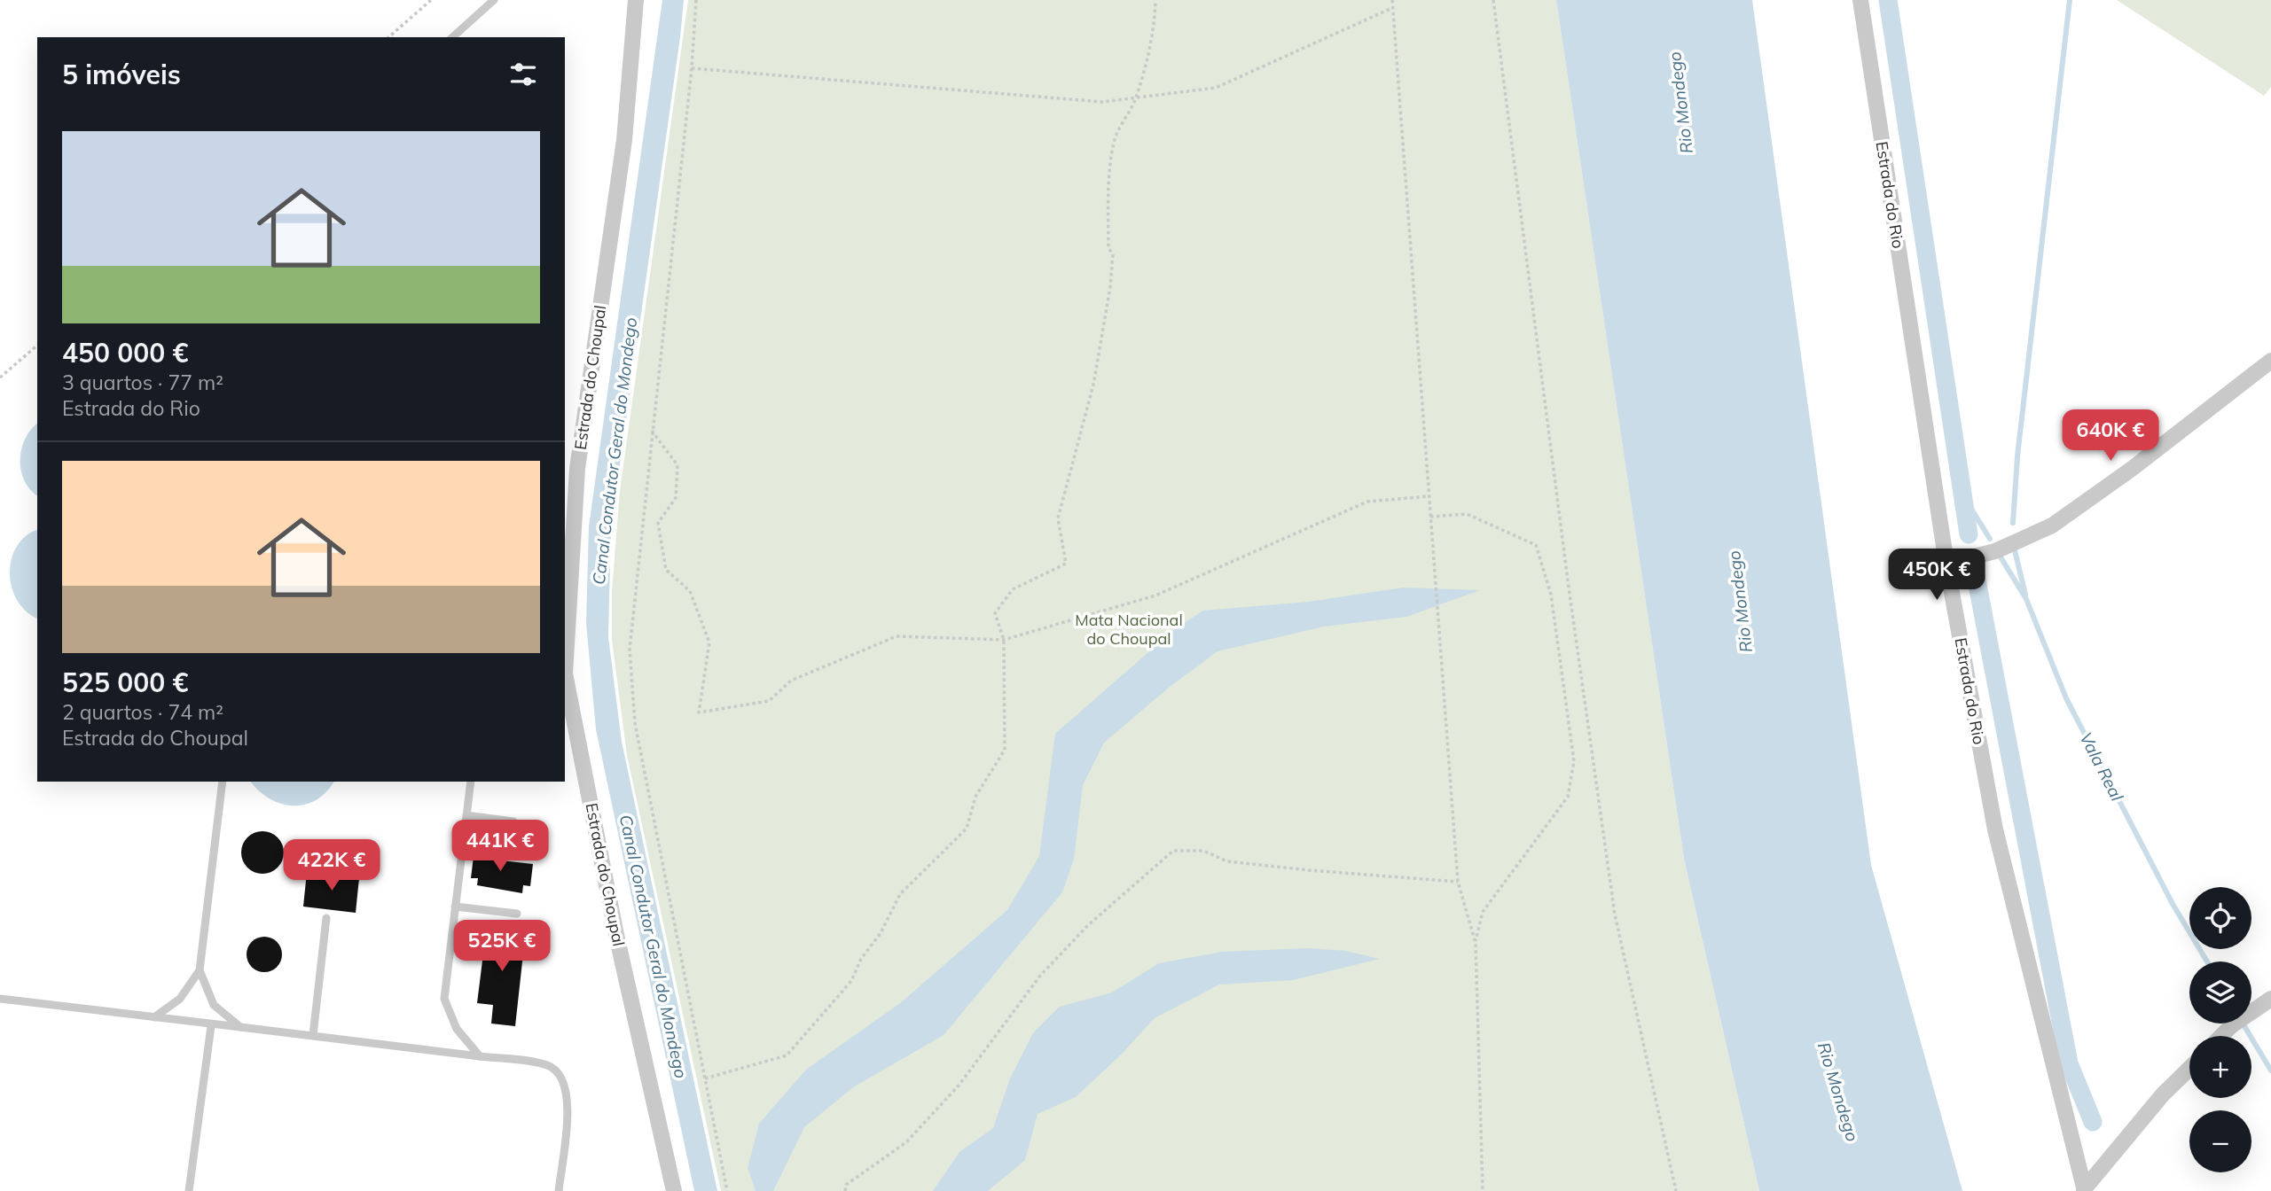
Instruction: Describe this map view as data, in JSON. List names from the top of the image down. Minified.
{"streets":{"street":["Estrada do Rio","Estrada do Choupal"]},"water":["Rio Mondego","Canal Condutor Geral do Mondego","Vala Real"],"parks":["Mata Nacional do Choupal"],"page":{"heading":"5 imóveis","list":[{"name":"450 000 €","note":"3 quartos · 77 m² · Estrada do Rio"},{"name":"525 000 €","note":"2 quartos · 74 m² · Estrada do Choupal"}],"price":["640K €","450K €","441K €","422K €","525K €"],"map_buttons":["+","−"]}}
